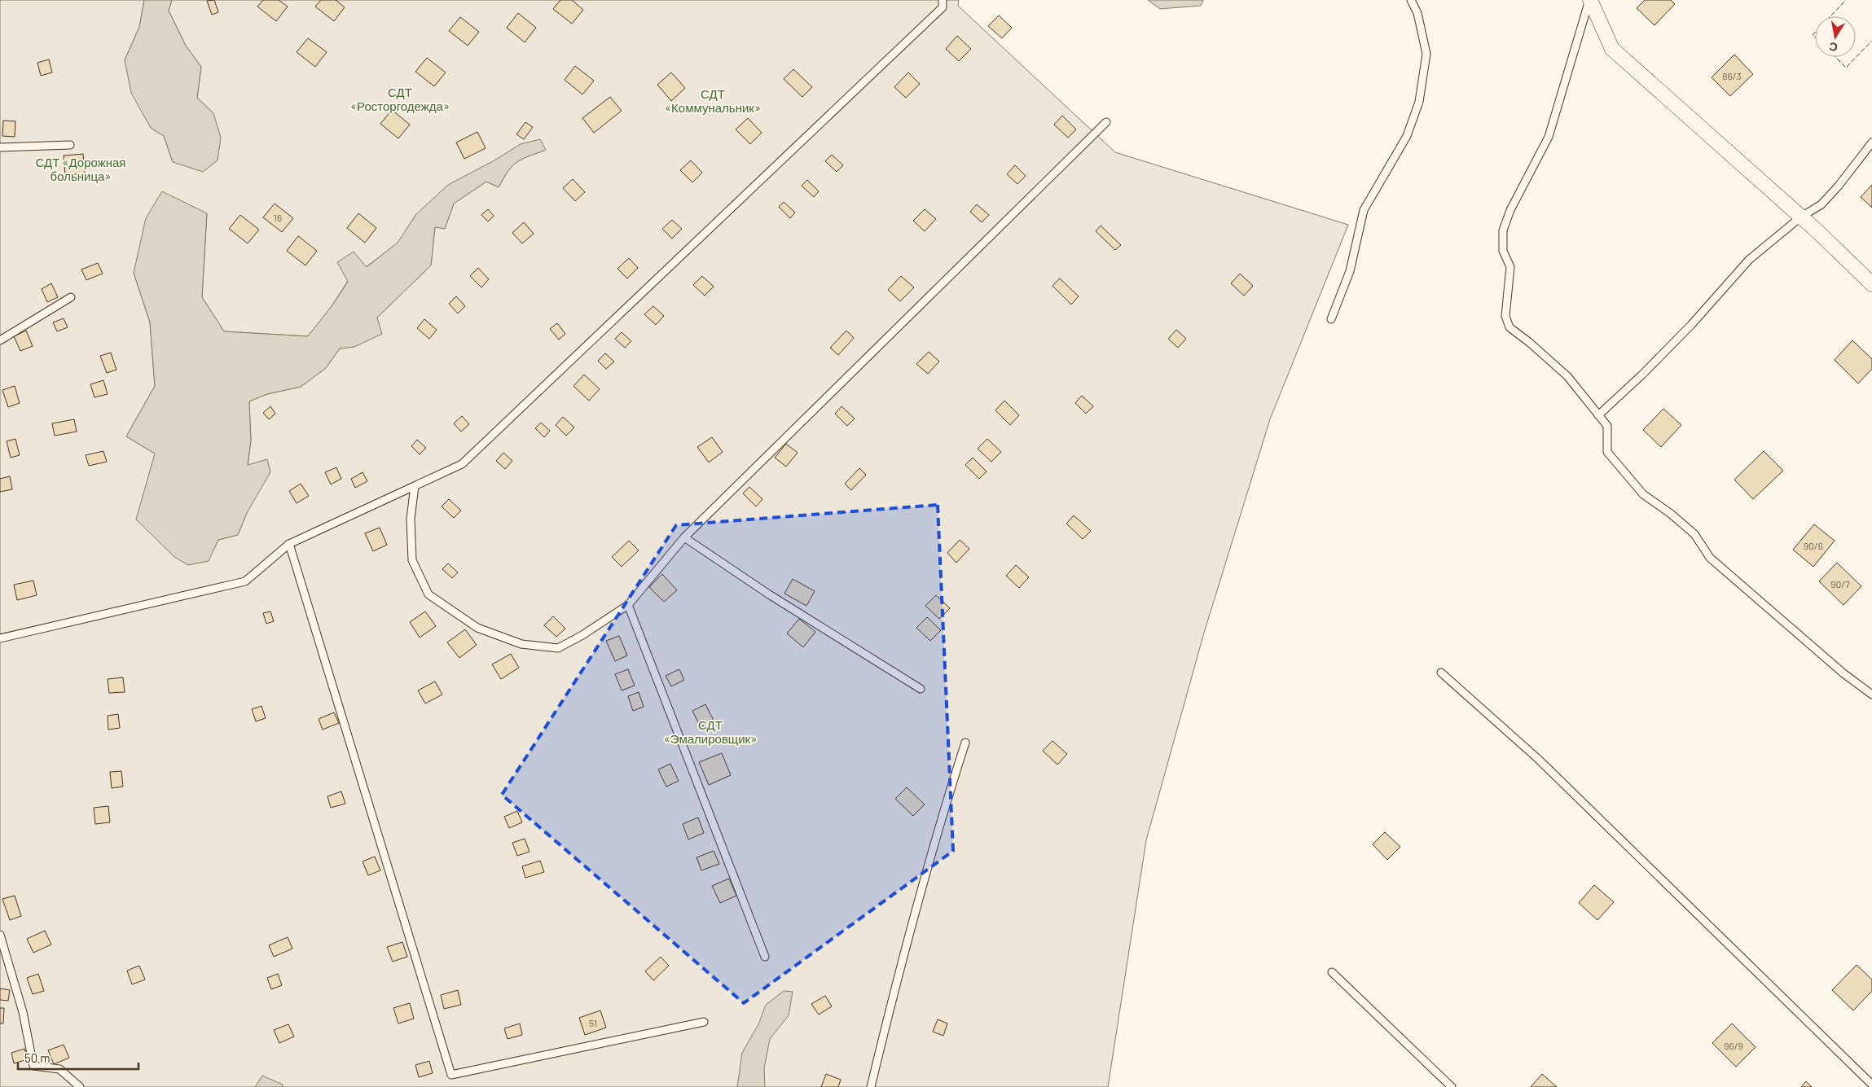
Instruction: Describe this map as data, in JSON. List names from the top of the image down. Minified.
{"parks":["СДТ «Росторгодежда»","СДТ «Коммунальник»","СДТ «Дорожная больница»","СДТ «Эмалировщик»"],"house_numbers":["86/3","16","90/6","90/7","51","96/9"],"scale_bar":"50 m","north":"bottom"}
